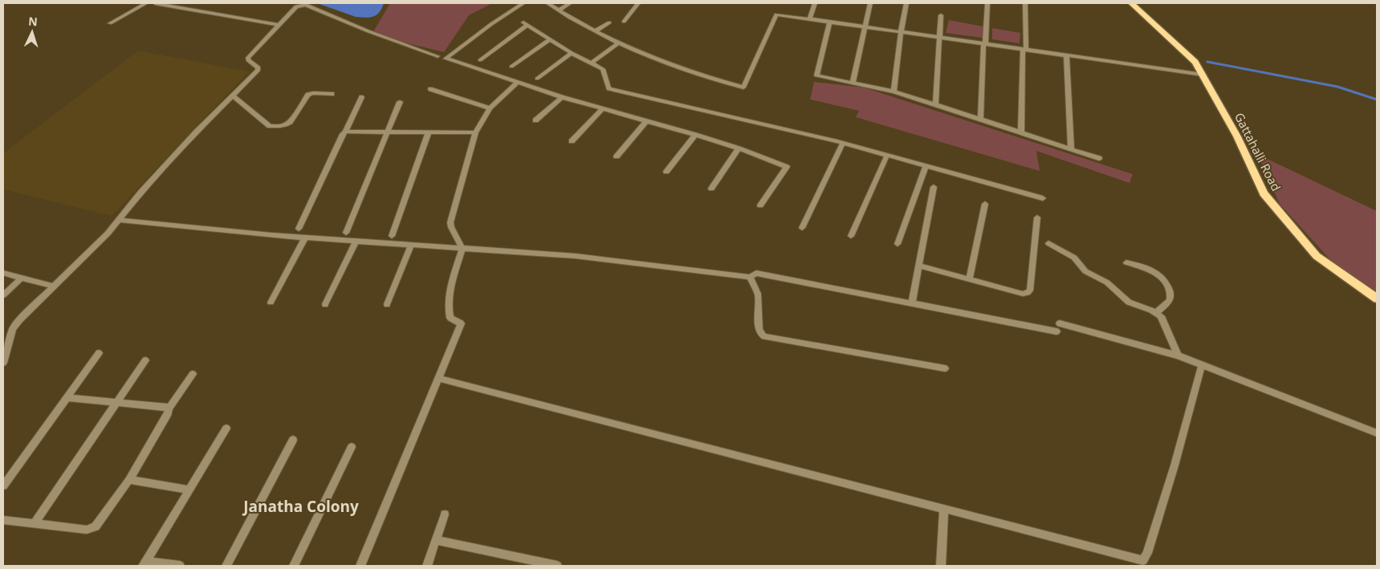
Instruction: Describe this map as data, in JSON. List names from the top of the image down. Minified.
{"streets":{"main road":["Gattahalli Road"]},"districts":["Janatha Colony"],"north":"top"}
